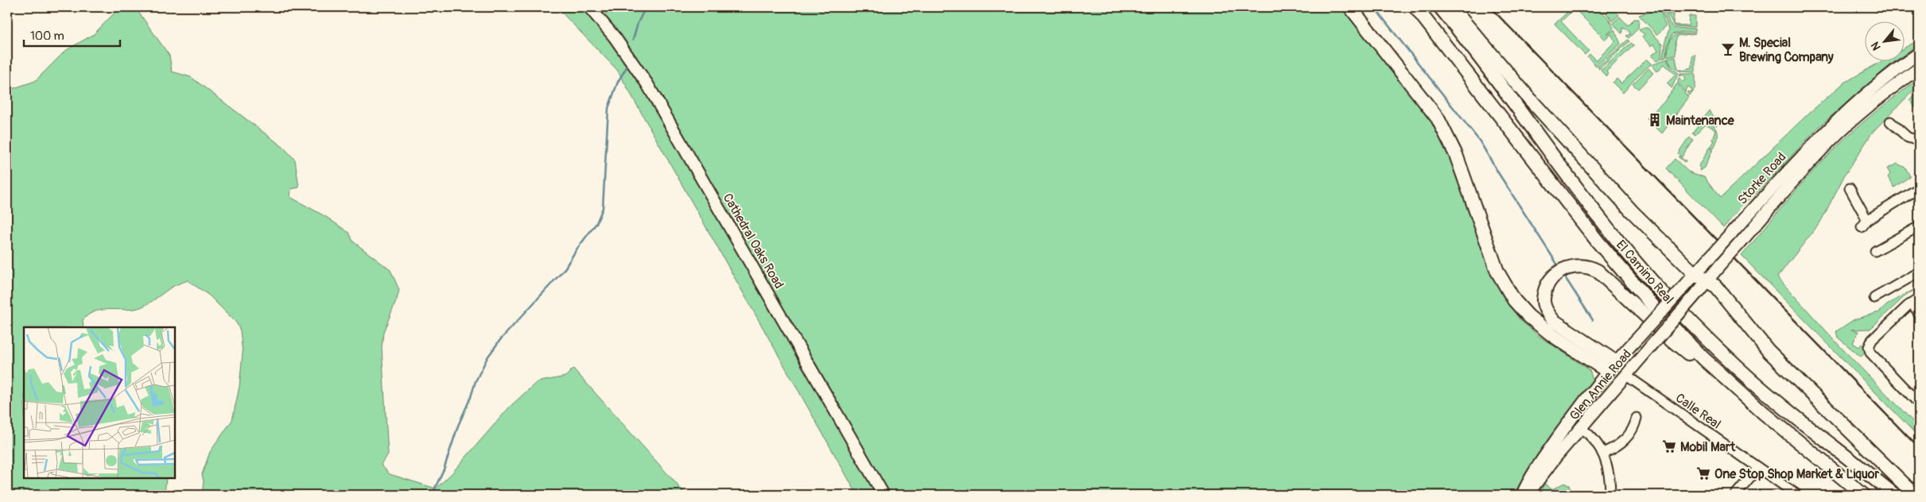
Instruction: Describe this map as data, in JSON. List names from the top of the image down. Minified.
{"streets":{"highway":["El Camino Real"],"main road":["Storke Road","Cathedral Oaks Road","Glen Annie Road"],"street":["Calle Real"]},"crossings":[["Storke Road","Glen Annie Road"],["Glen Annie Road","Calle Real"]],"places":{"bar":["M. Special Brewing Company"],"building":["Maintenance"],"supermarket":["Mobil Mart","One Stop Shop Market & Liquor"]},"scale_bar":"100 m","north":"bottom left"}
